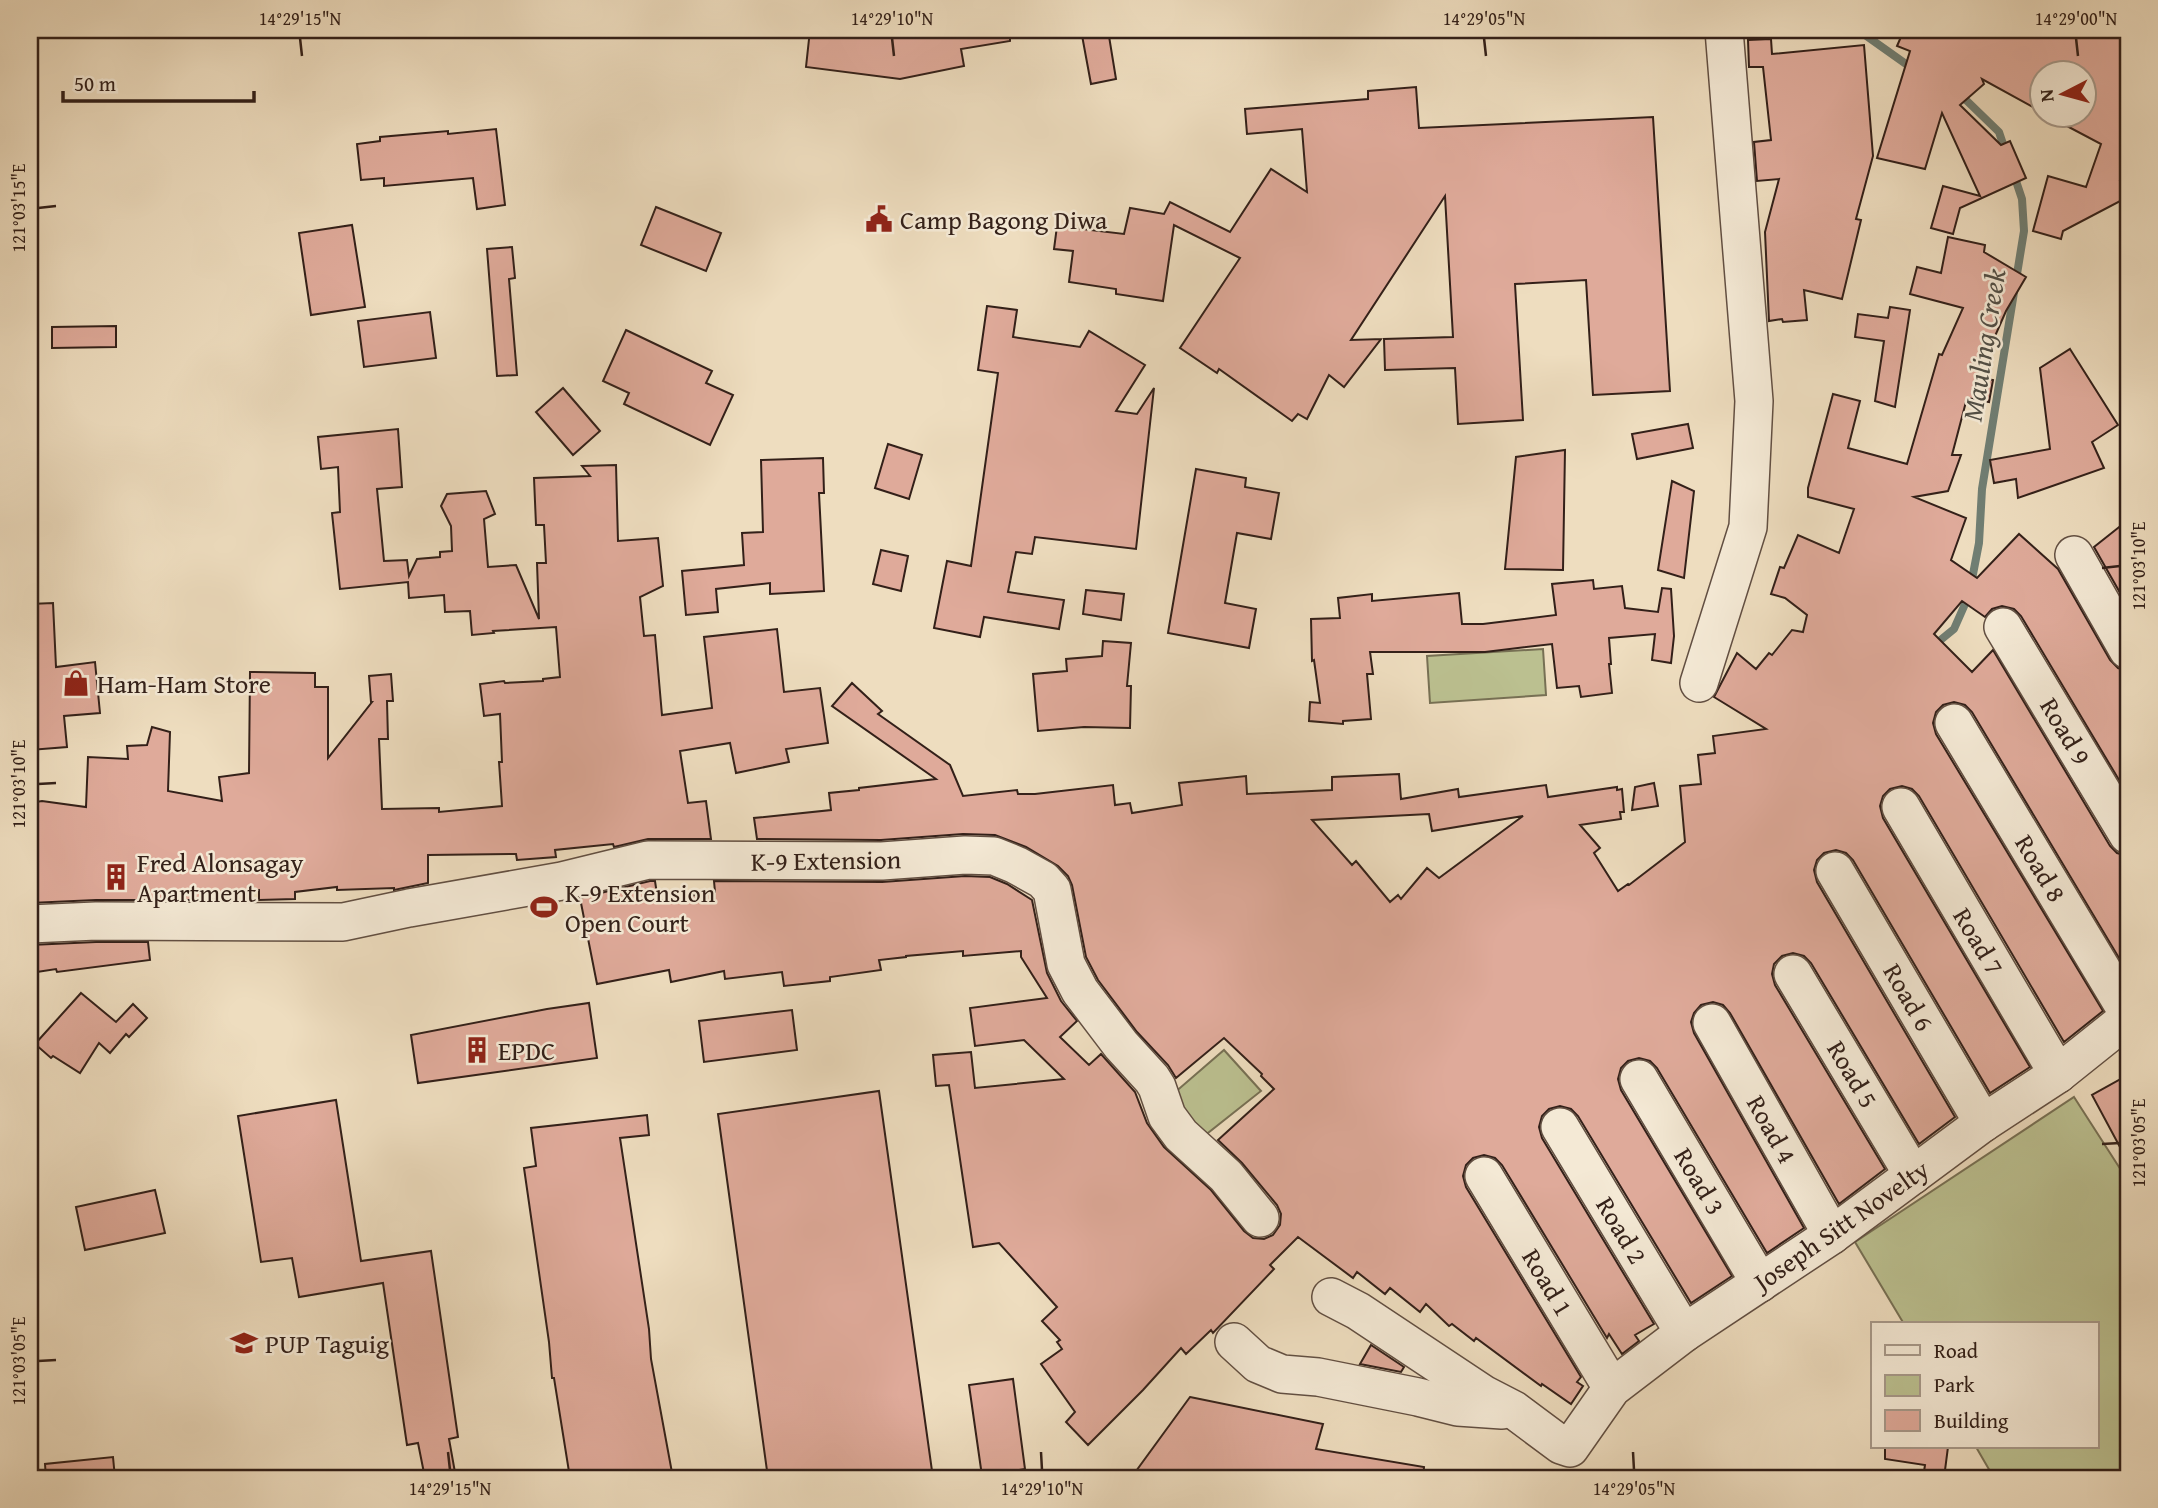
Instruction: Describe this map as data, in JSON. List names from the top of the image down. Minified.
{"streets":{"street":["Road 9","K-9 Extension","Road 8","Road 7","Road 6","Road 5","Road 4","Road 3","Joseph Sitt Novelty","Road 2","Road 1"]},"crossings":[["Road 8","Joseph Sitt Novelty"],["Road 7","Joseph Sitt Novelty"],["Road 6","Joseph Sitt Novelty"],["Road 5","Joseph Sitt Novelty"],["Road 4","Joseph Sitt Novelty"],["Road 3","Joseph Sitt Novelty"],["Joseph Sitt Novelty","Road 2"],["Joseph Sitt Novelty","Road 1"]],"water":["Mauling Creek"],"places":{"public building":["Camp Bagong Diwa"],"shop":["Ham-Ham Store"],"building":["Fred Alonsagay Apartment","EPDC"],"sports":["K-9 Extension Open Court"],"school or university":["PUP Taguig"]},"legend":["Road","Park","Building"],"scale_bar":"50 m","north":"left","coordinates":["14°29'15\"N","14°29'10\"N","14°29'05\"N","14°29'00\"N","121°03'15\"E","121°03'10\"E","121°03'05\"E"]}
